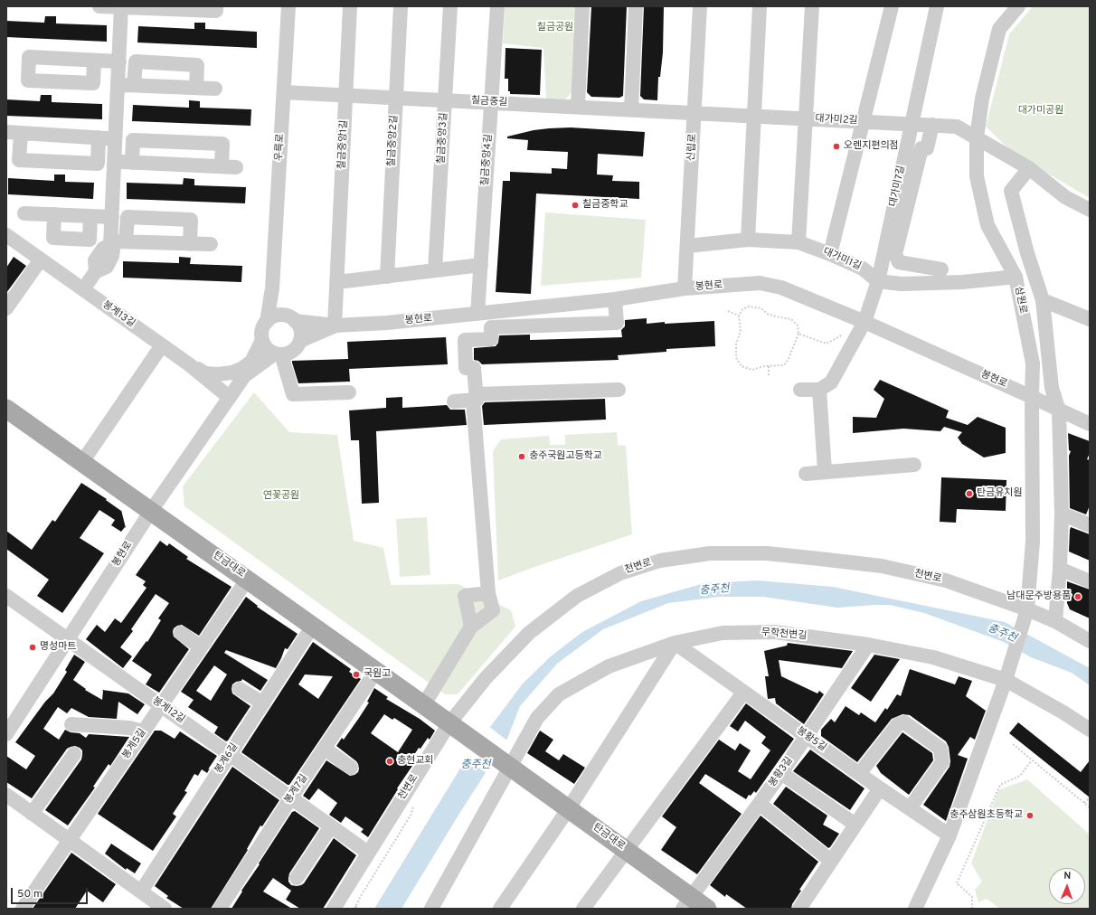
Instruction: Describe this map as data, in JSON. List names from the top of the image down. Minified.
{"streets":{"main road":["탄금대로"],"street":["칠금중길","대가미2길","칠금중앙3길","칠금중앙2길","칠금중앙1길","우륵로","신립로","칠금중앙4길","대가미7길","대가미1길","봉현로","삼원로","봉계13길","천변로","무학천변길","봉계12길","봉황5길","봉계5길","봉계6길","봉황3길","봉계7길"]},"crossings":[["칠금중길","대가미2길"],["칠금중길","칠금중앙3길"],["칠금중길","칠금중앙2길"],["칠금중길","칠금중앙1길"],["칠금중길","우륵로"],["칠금중길","신립로"],["칠금중길","칠금중앙4길"],["대가미2길","신립로"],["대가미2길","대가미7길"],["대가미2길","삼원로"],["칠금중앙1길","봉현로"],["우륵로","봉현로"],["신립로","대가미1길"],["신립로","봉현로"],["칠금중앙4길","봉현로"],["대가미7길","대가미1길"],["대가미7길","봉현로"],["봉현로","삼원로"],["봉현로","봉계13길"],["봉현로","탄금대로"],["봉현로","봉계12길"],["삼원로","천변로"],["삼원로","무학천변길"],["탄금대로","천변로"],["탄금대로","무학천변길"],["탄금대로","봉계5길"],["탄금대로","봉계6길"],["탄금대로","봉황3길"],["탄금대로","봉계7길"],["천변로","봉계12길"],["무학천변길","봉황5길"],["무학천변길","봉황3길"],["봉계12길","봉계5길"],["봉계12길","봉계6길"],["봉계12길","봉계7길"],["봉황5길","봉황3길"]],"water":["충주천"],"parks":["칠금공원","대가미공원","연꽃공원"],"places":["오렌지편의점","칠금중학교","충주국원고등학교","탄금유치원","남대문주방용품","명성마트","국원고","충현교회","충주삼원초등학교"],"scale_bar":"50 m","north":"top"}
